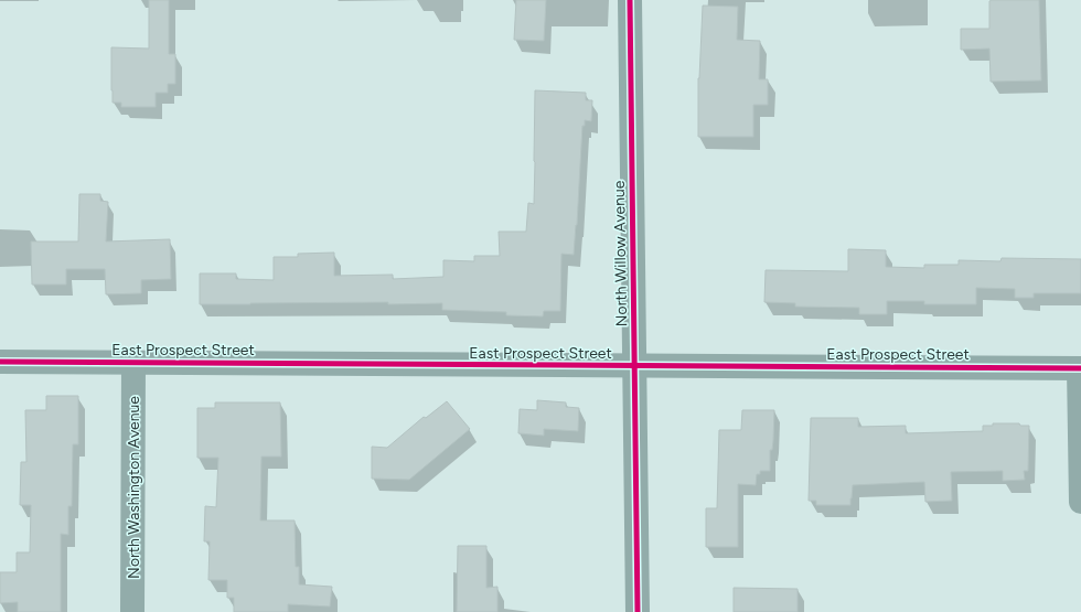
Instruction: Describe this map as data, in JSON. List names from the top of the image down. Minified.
{"streets":{"street":["North Willow Avenue","East Prospect Street","North Washington Avenue"]},"crossings":[["North Willow Avenue","East Prospect Street"],["East Prospect Street","North Washington Avenue"]]}
